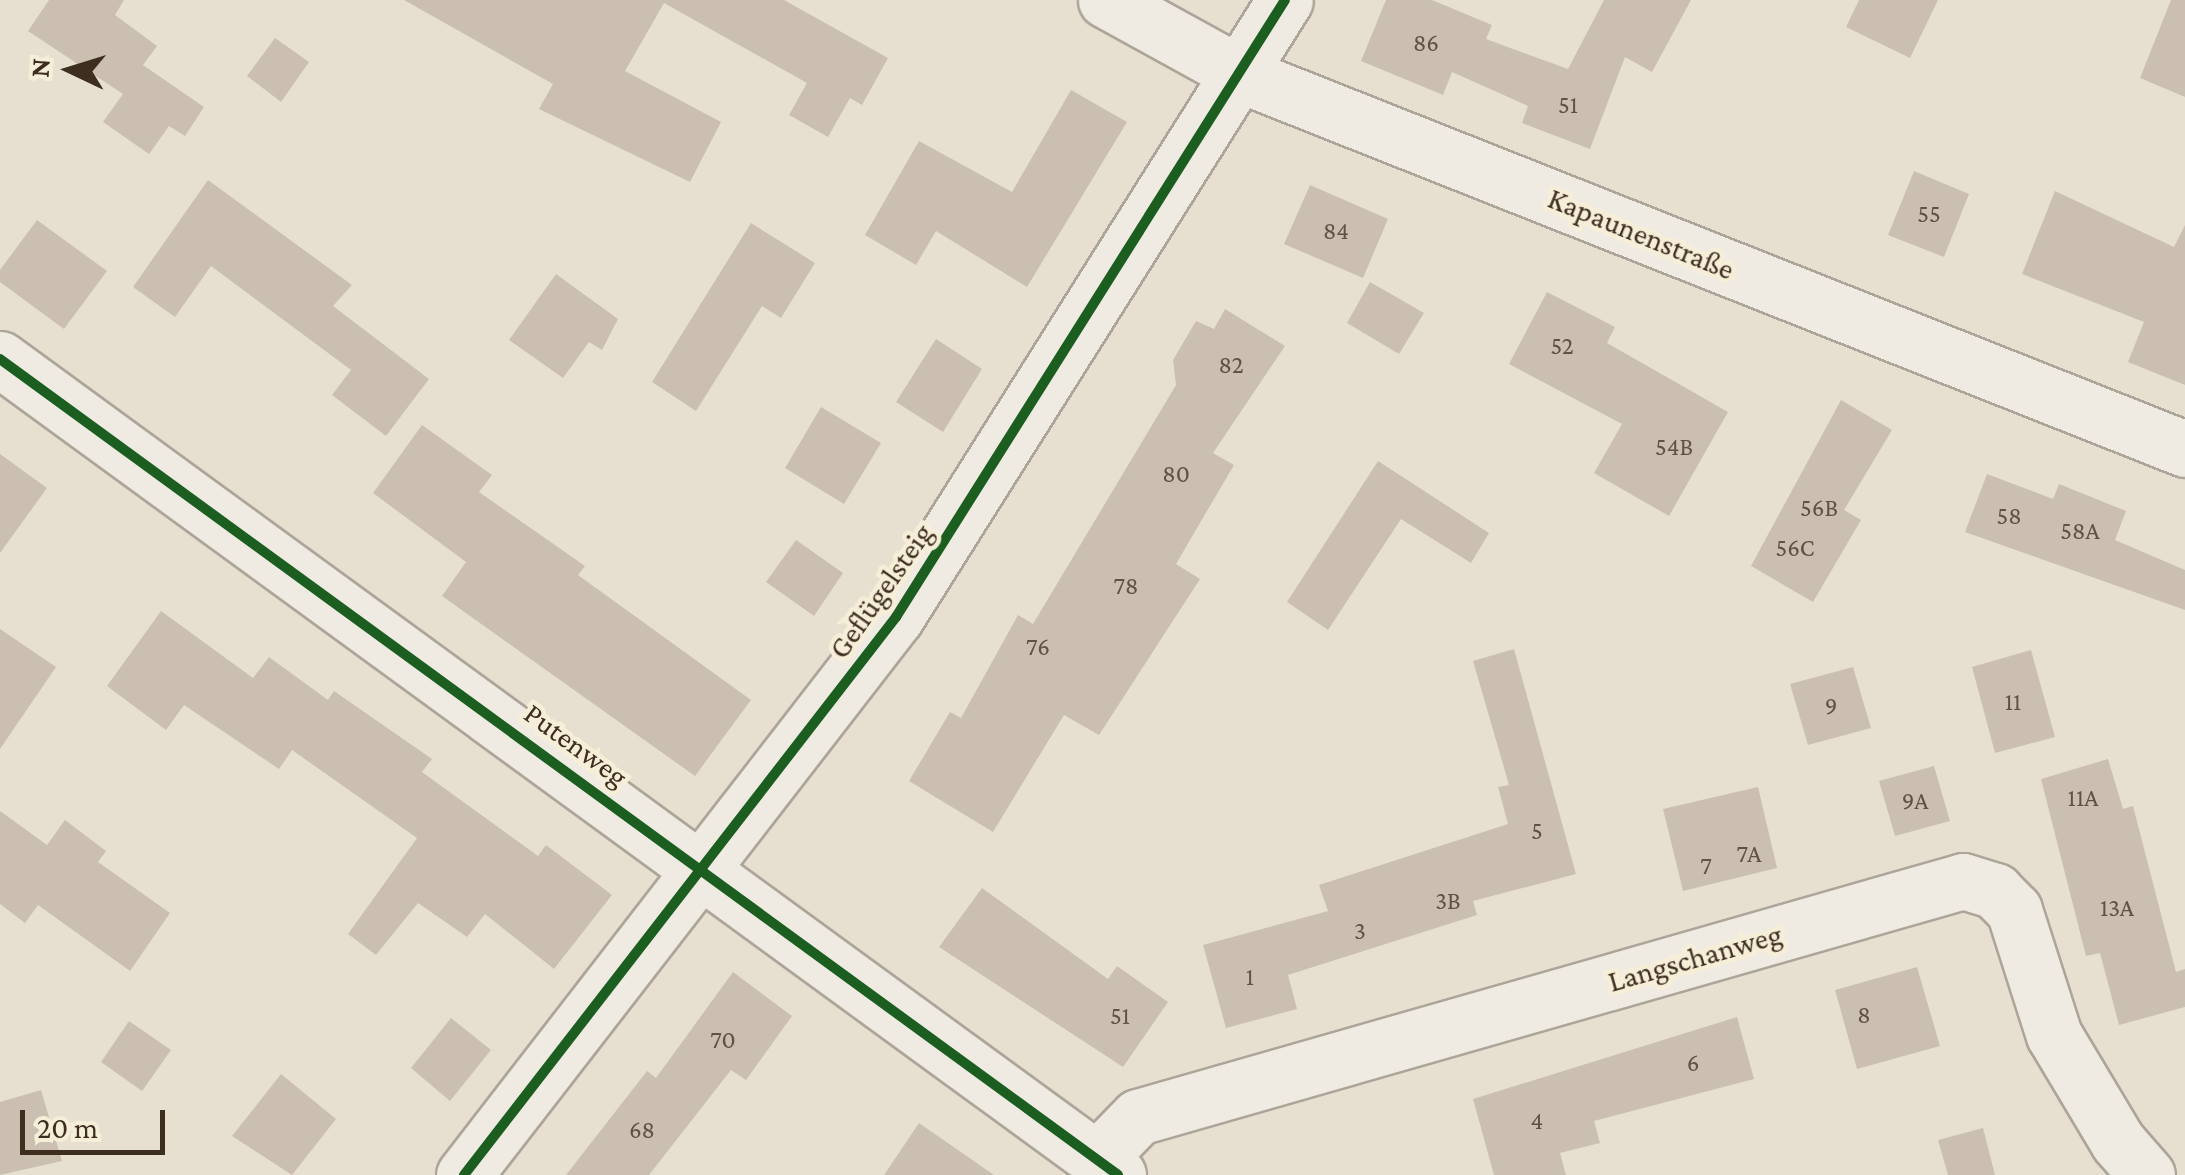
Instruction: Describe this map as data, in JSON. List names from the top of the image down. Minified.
{"streets":{"street":["Kapaunenstraße","Geflügelsteig","Putenweg","Langschanweg"]},"crossings":[["Kapaunenstraße","Geflügelsteig"],["Geflügelsteig","Putenweg"],["Putenweg","Langschanweg"]],"house_numbers":["86","51","55","84","52","82","54B","80","56B","58","58A","56C","78","76","11","9","11A","9A","5","7A","7","3B","13A","3","1","8","51","70","6","4","68"],"scale_bar":"20 m","north":"left"}
